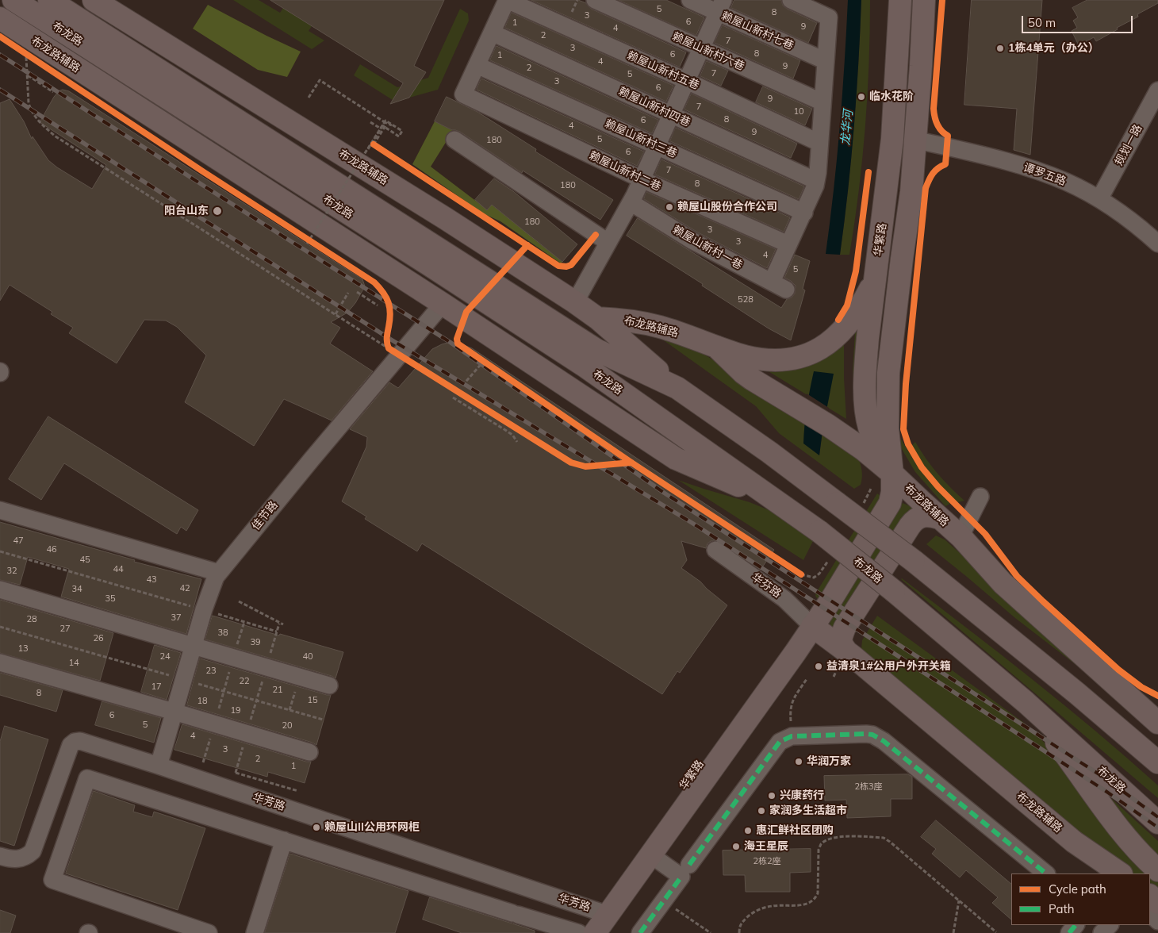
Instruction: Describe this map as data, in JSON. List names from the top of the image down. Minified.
{"streets":{"main road":["布龙路","布龙路辅路","华繁路"],"street":["赖屋山新村七巷","赖屋山新村六巷","赖屋山新村五巷","赖屋山新村四巷","赖屋山新村三巷","规划一路","赖屋山新村二巷","谭罗五路","赖屋山新村一巷","佳节路","华芬路","华芳路"]},"crossings":[["布龙路","布龙路辅路"],["布龙路辅路","华繁路"],["布龙路辅路","佳节路"],["布龙路辅路","华芬路"],["赖屋山新村三巷","赖屋山新村二巷"],["规划一路","谭罗五路"],["赖屋山新村二巷","赖屋山新村一巷"],["谭罗五路","华繁路"],["华繁路","华芬路"],["华繁路","华芳路"],["佳节路","华芳路"]],"water":["龙华河"],"places":["1栋4单元（办公）","临水花阶","赖屋山股份合作公司","阳台山东","益清泉1#公用户外开关箱","华润万家","兴康药行","家润多生活超市","赖屋山II公用环网柜","惠汇鲜社区团购","海王星辰"],"house_numbers":["5","8","3","6","1","9","4","2","7","3","8","6","1","4","9","2","7","5","3","6","9","7","10","8","6","4","9","5","180","6","7","8","180","180","3","3","4","5","528","47","46","45","44","32","43","42","34","35","37","28","27","38","26","39","13","24","40","14","23","22","17","21","8","15","18","19","6","5","20","4","3","2","1","2栋3座","2栋2座"],"legend":["Cycle path","Path"],"scale_bar":"50 m"}
